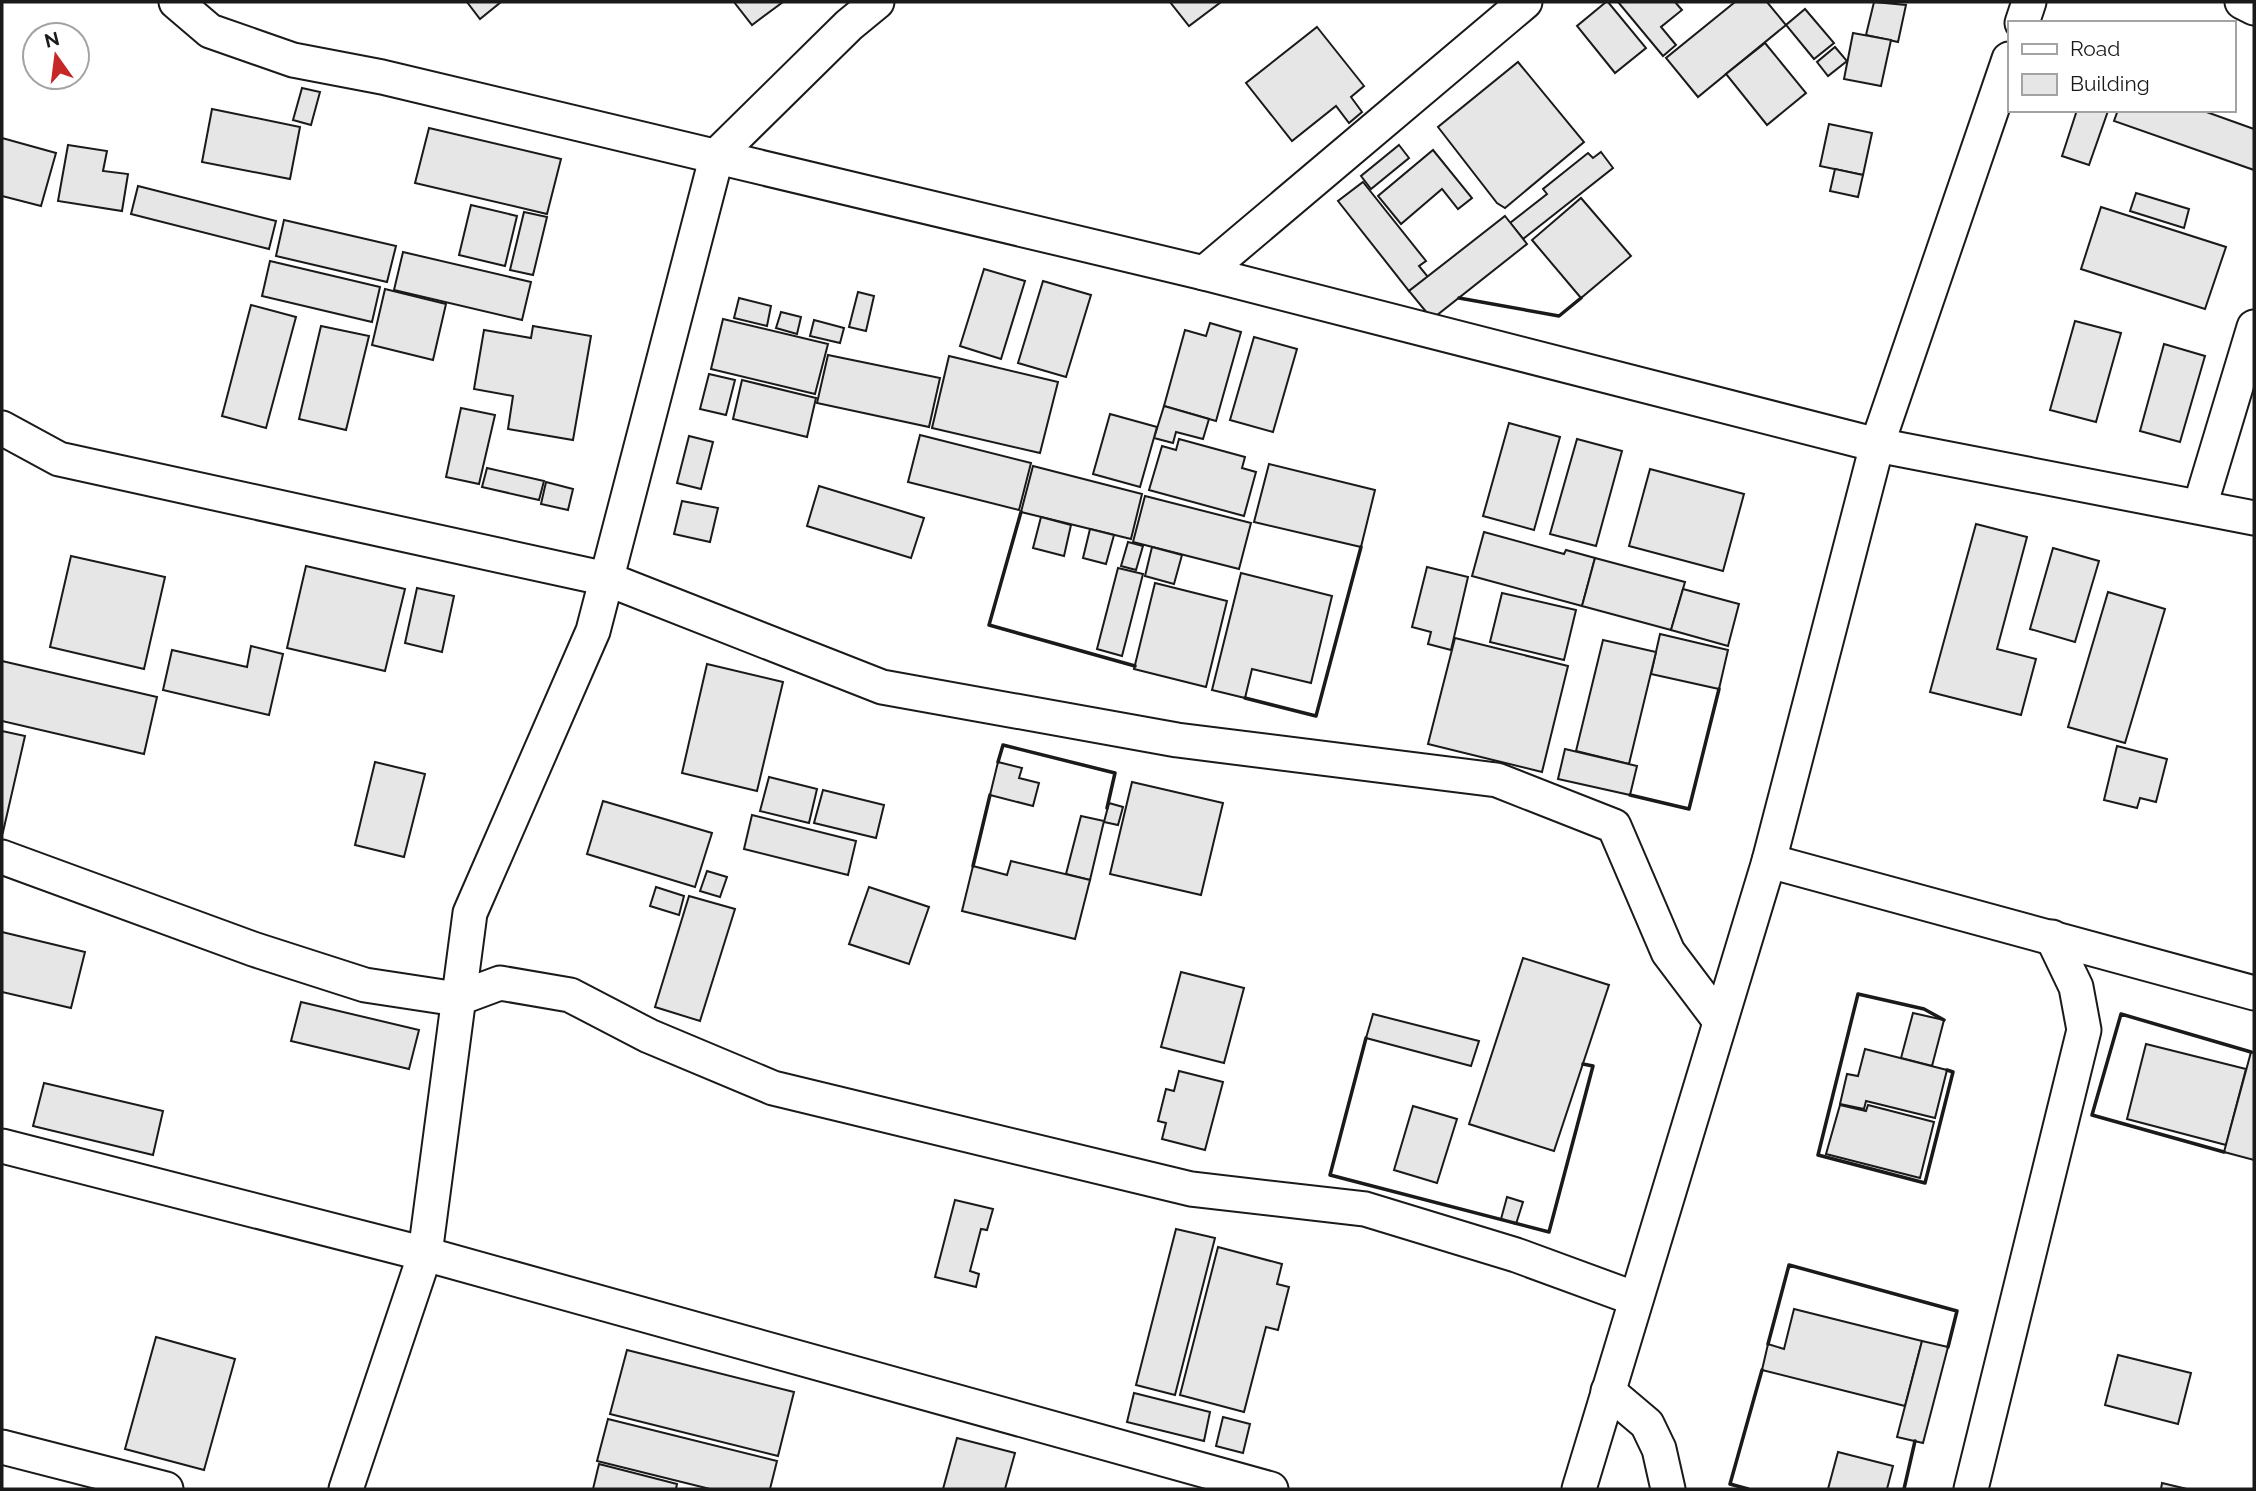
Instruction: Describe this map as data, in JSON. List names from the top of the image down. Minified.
{"legend":["Road","Building"],"north":"top"}
